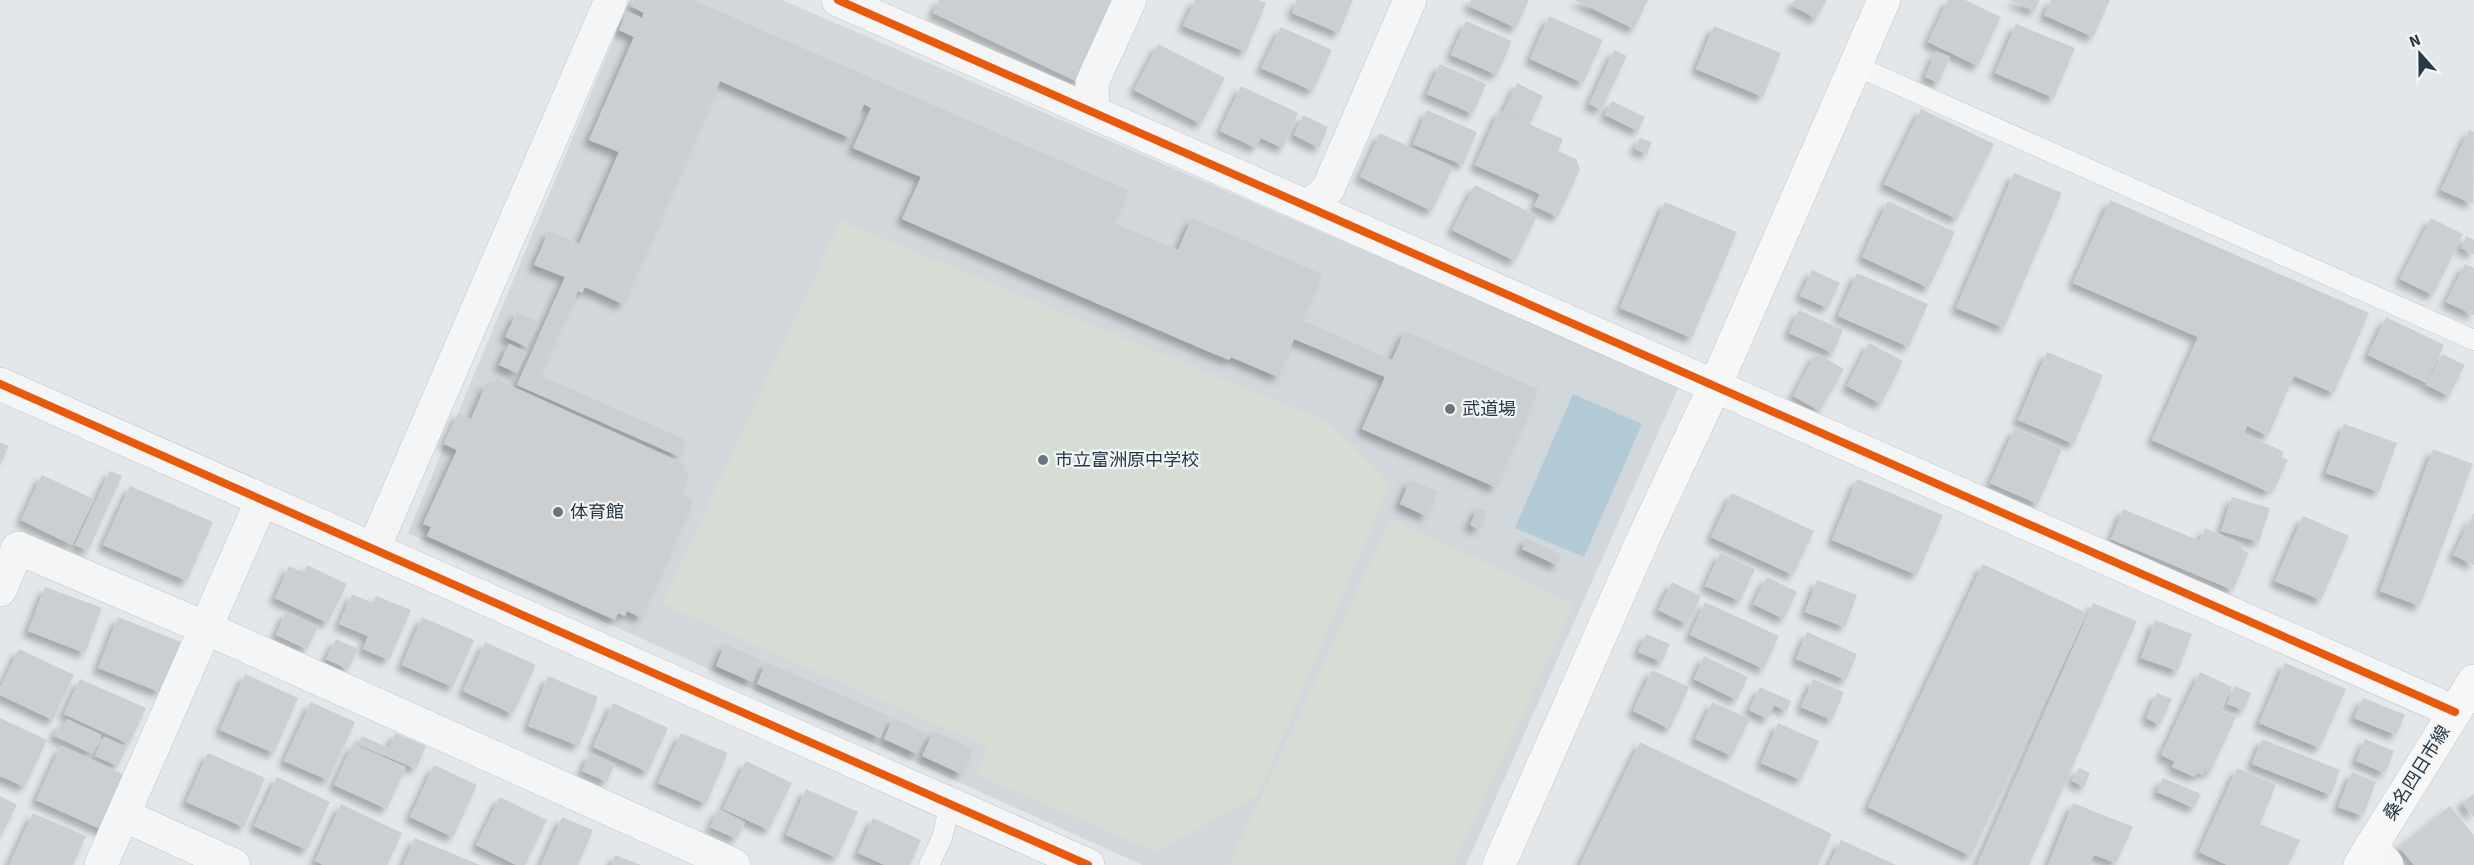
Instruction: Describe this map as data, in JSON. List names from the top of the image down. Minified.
{"streets":{"street":["桑名四日市線"]},"places":["武道場","市立富洲原中学校","体育館"],"north":"top"}
